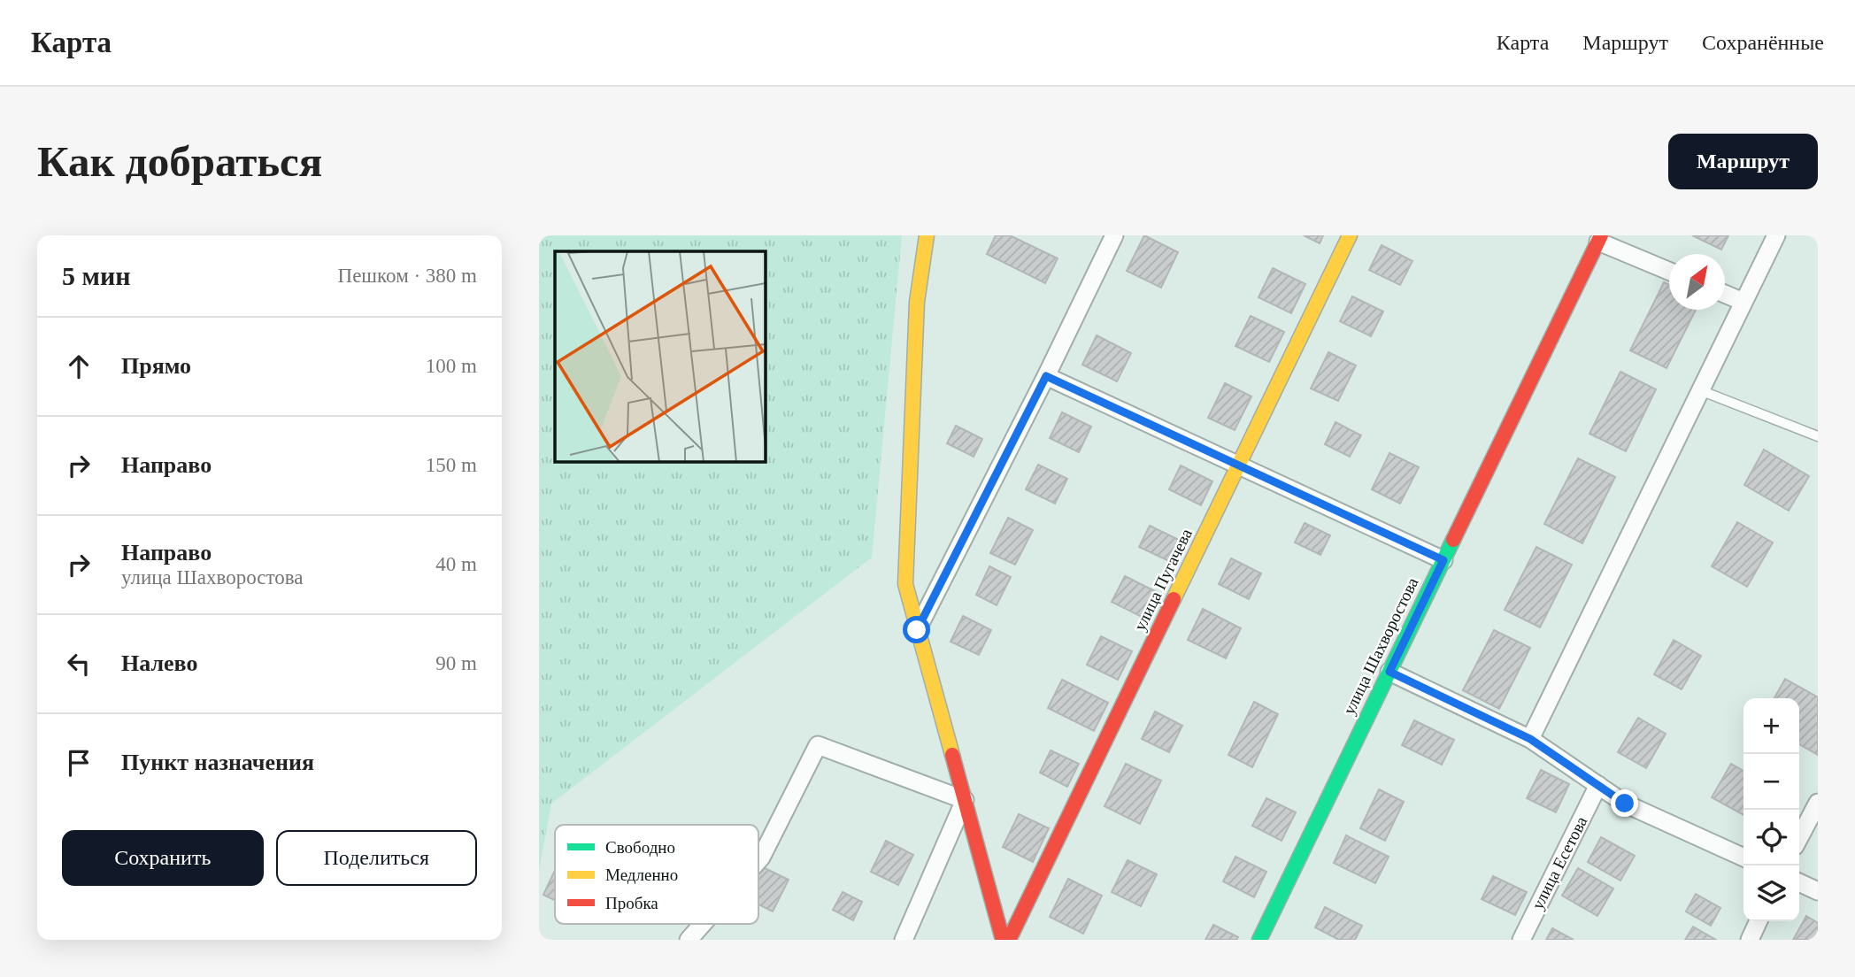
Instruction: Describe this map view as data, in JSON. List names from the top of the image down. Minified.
{"streets":{"street":["улица Пугачева","улица Шахворостова","улица Есетова"]},"legend":["Свободно","Медленно","Пробка"],"north":"top right","page":{"header":"Карта","nav":["Карта","Маршрут","Сохранённые"],"buttons":["Маршрут",["Сохранить","Поделиться"]],"title":"Как добраться","heading":["5 мин","Пешком · 380 m"],"list":[["Прямо","100 m"],["Направо","150 m"],["Направо","улица Шахворостова","40 m"],["Налево","90 m"],"Пункт назначения"],"map_buttons":["+","−"]}}
